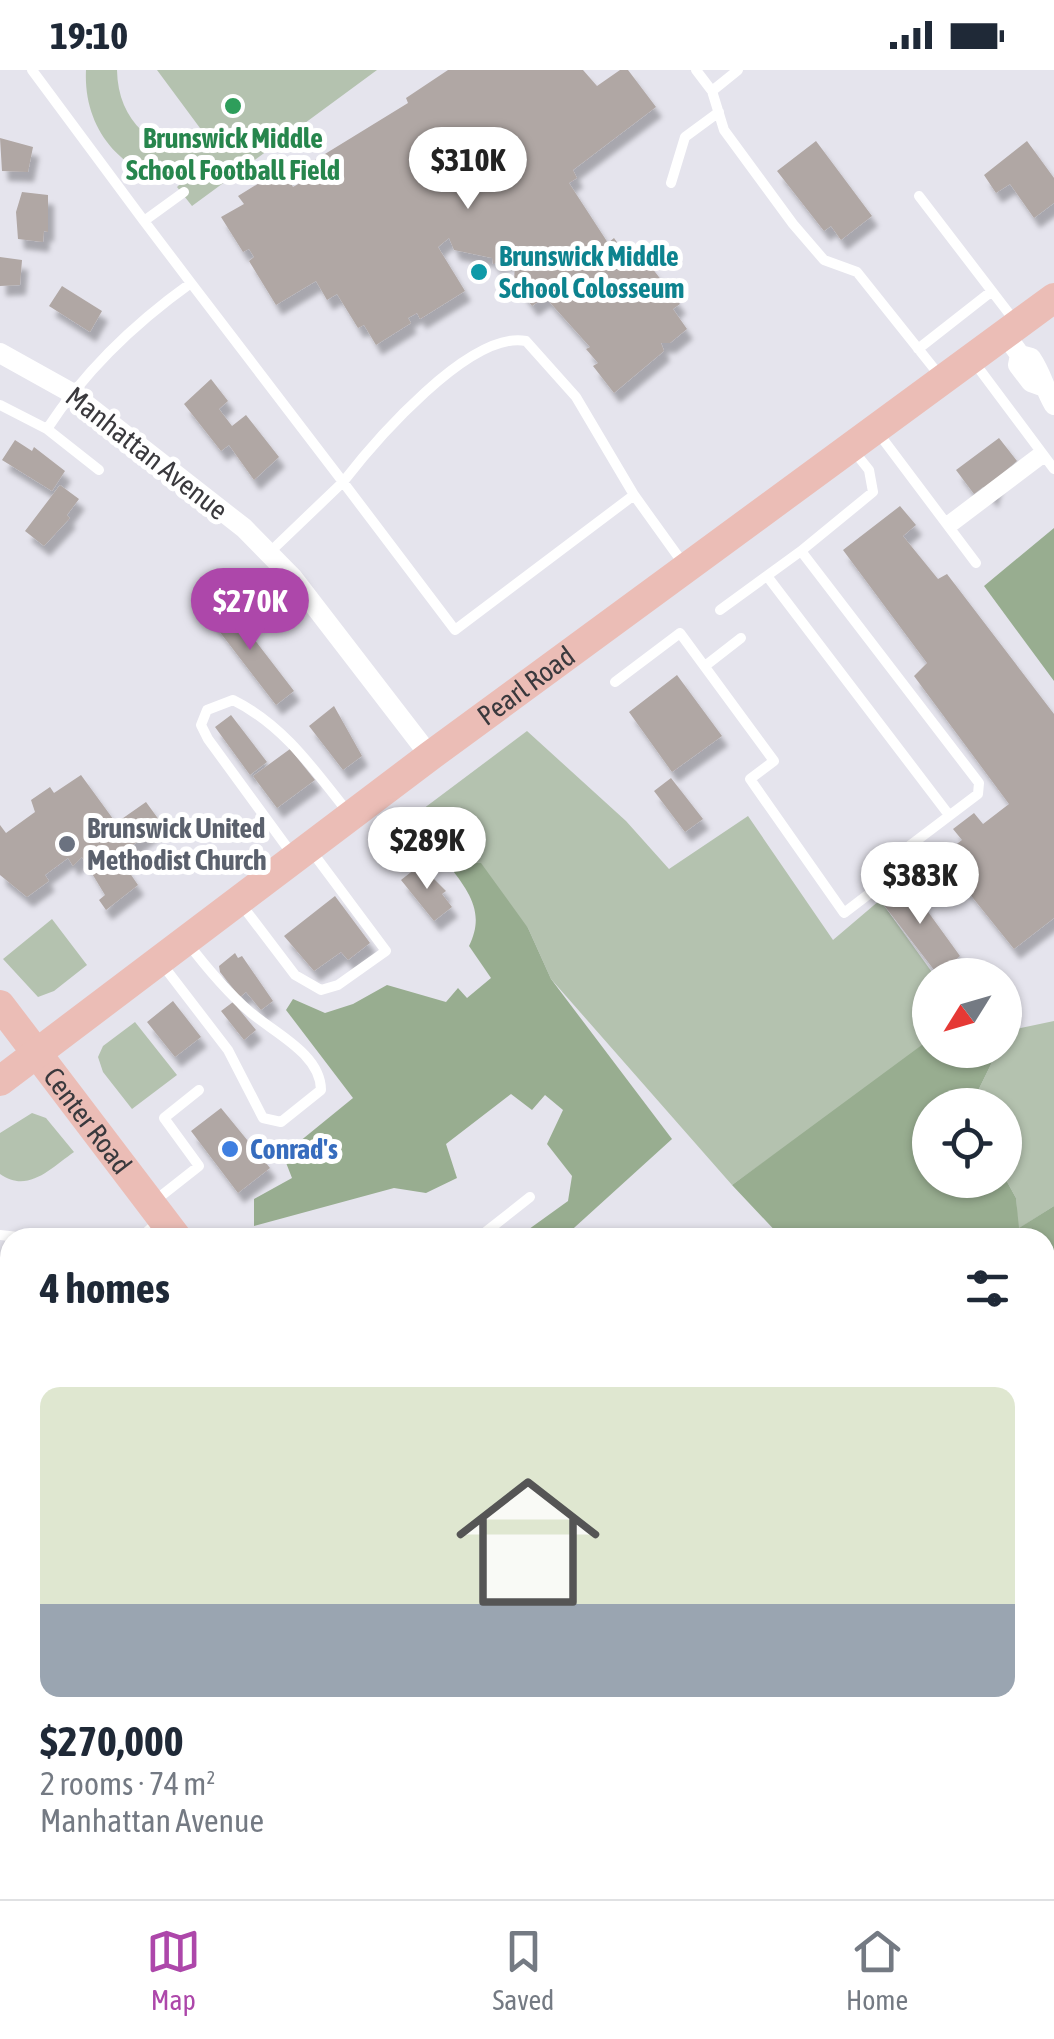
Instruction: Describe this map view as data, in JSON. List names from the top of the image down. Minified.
{"streets":{"main road":["Pearl Road","Center Road"],"street":["Manhattan Avenue"]},"crossings":[["Manhattan Avenue","Pearl Road"],["Pearl Road","Center Road"]],"places":["Brunswick Middle School Football Field","Brunswick Middle School Colosseum","Brunswick United Methodist Church","Conrad's"],"north":"bottom left","page":{"status":"19:10","price":["$310K","$270K","$289K","$383K"],"heading":"4 homes","list":[{"name":"$270,000","note":"2 rooms · 74 m² · Manhattan Avenue"}],"tabs":["Map","Saved","Home"]}}
